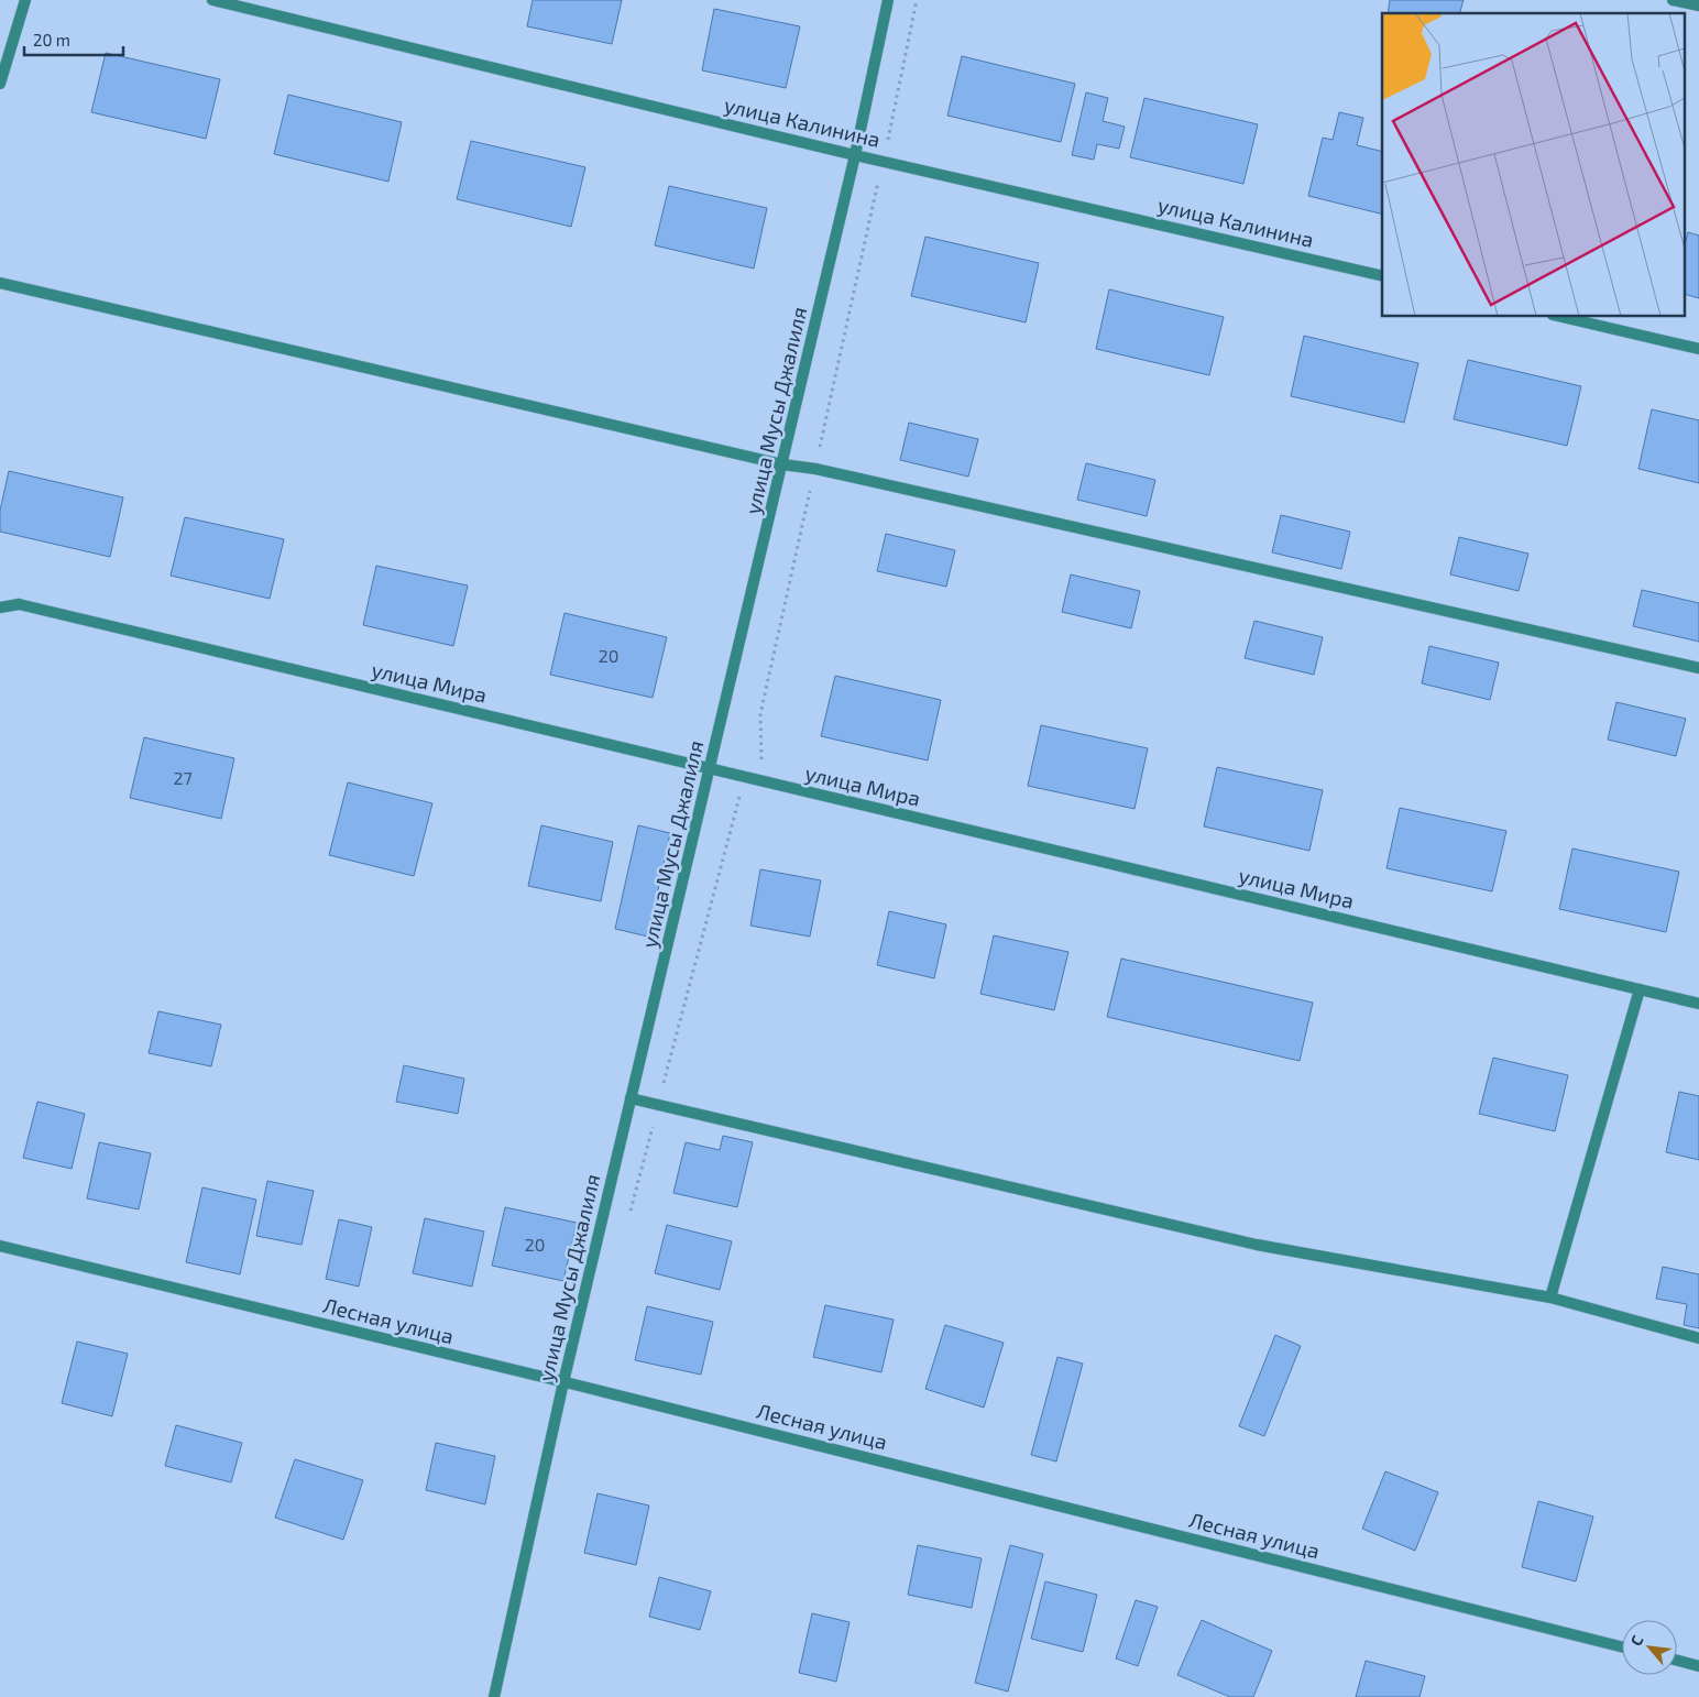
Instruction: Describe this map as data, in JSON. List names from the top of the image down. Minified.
{"streets":{"street":["улица Калинина","улица Мусы Джалиля","улица Мира","Лесная улица"]},"crossings":[["улица Калинина","улица Мусы Джалиля"],["улица Мусы Джалиля","улица Мира"],["улица Мусы Джалиля","Лесная улица"]],"house_numbers":["20","27","20"],"scale_bar":"20 m","north":"top left"}
